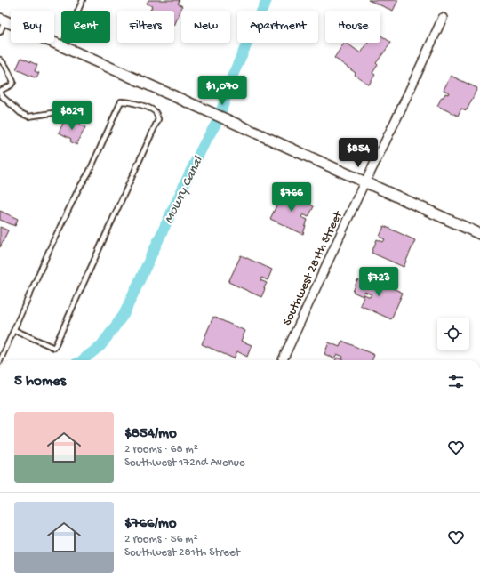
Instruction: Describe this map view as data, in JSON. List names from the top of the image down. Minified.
{"streets":{"street":["Southwest 281th Street"]},"water":["Mowry Canal"],"page":{"chip":["Buy","Rent","Filters","New","Apartment","House"],"price":["$1,070","$829","$854","$766","$723"],"heading":"5 homes","list":[{"name":"$854/mo","note":"2 rooms · 68 m² · Southwest 172nd Avenue"},{"name":"$766/mo","note":"2 rooms · 56 m² · Southwest 281th Street"}]}}
